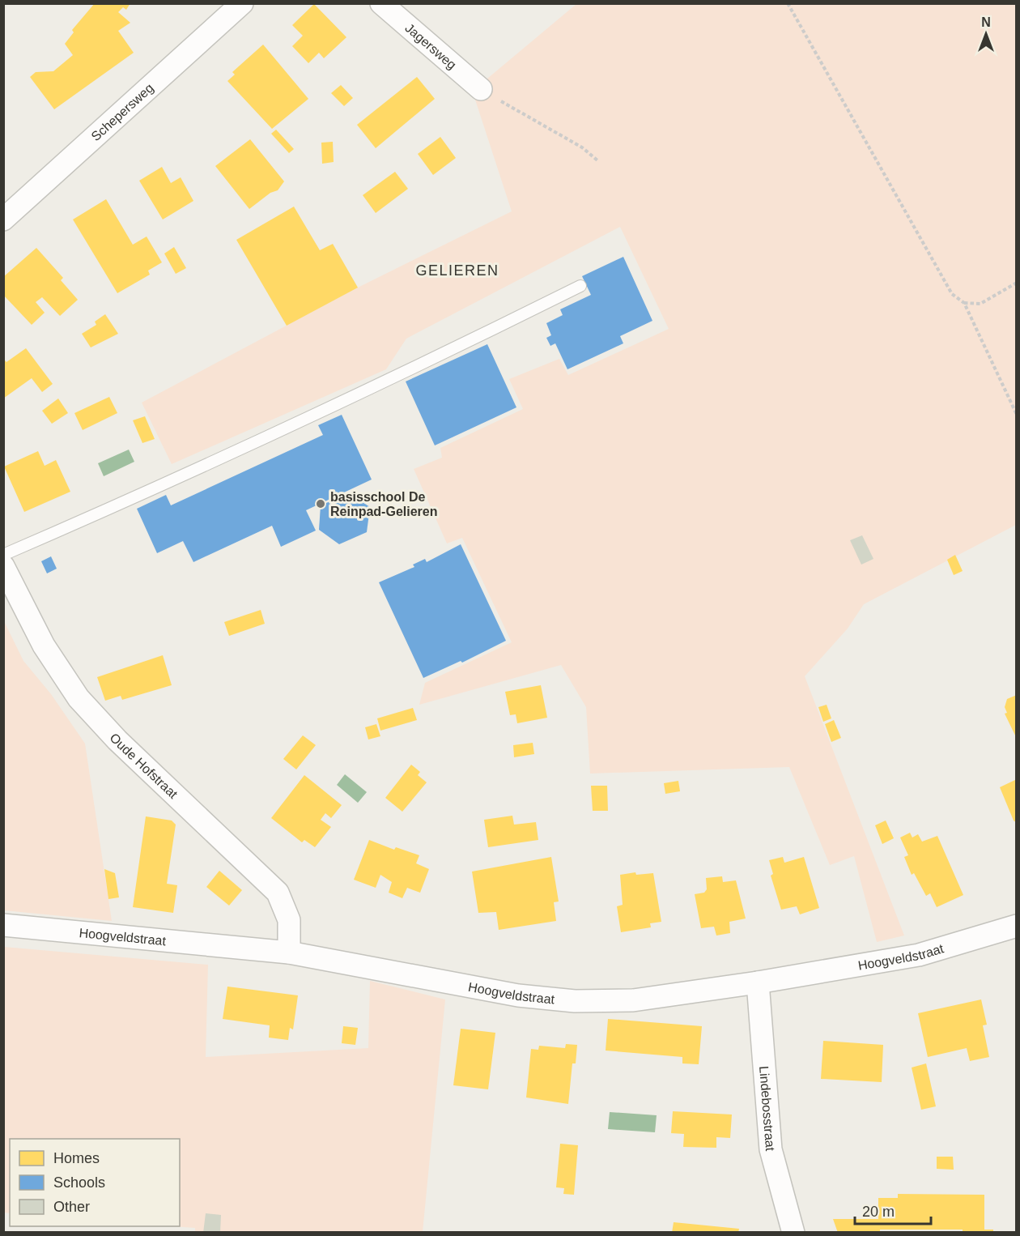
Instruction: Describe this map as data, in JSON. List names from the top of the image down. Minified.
{"streets":{"street":["Jagersweg","Schepersweg","Oude Hofstraat","Hoogveldstraat","Lindebosstraat"]},"crossings":[["Oude Hofstraat","Hoogveldstraat"],["Hoogveldstraat","Lindebosstraat"]],"districts":["GELIEREN"],"places":["basisschool De Reinpad-Gelieren"],"legend":["Homes","Schools","Other"],"scale_bar":"20 m","north":"top"}
